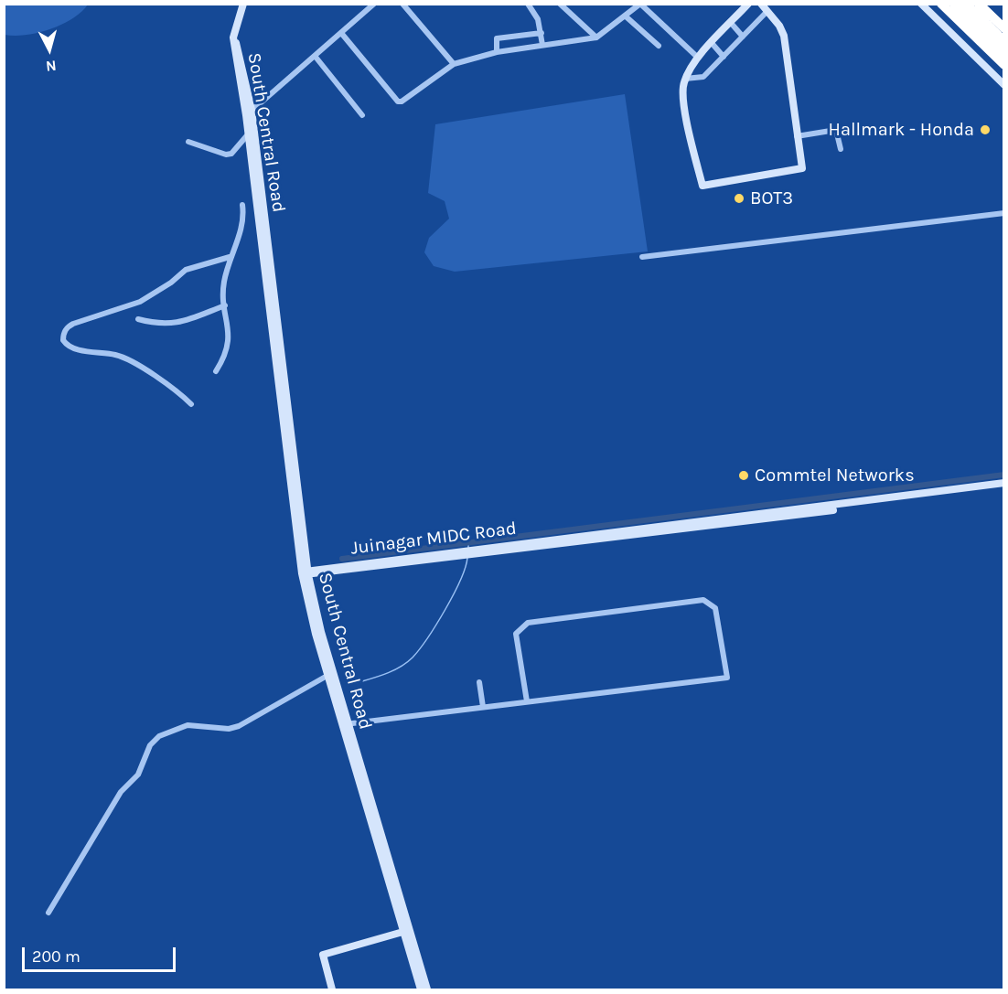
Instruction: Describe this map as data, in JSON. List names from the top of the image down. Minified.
{"streets":{"street":["South Central Road","Juinagar MIDC Road"]},"crossings":[["South Central Road","Juinagar MIDC Road"]],"places":["Hallmark - Honda","BOT3","Commtel Networks"],"scale_bar":"200 m","north":"bottom"}
